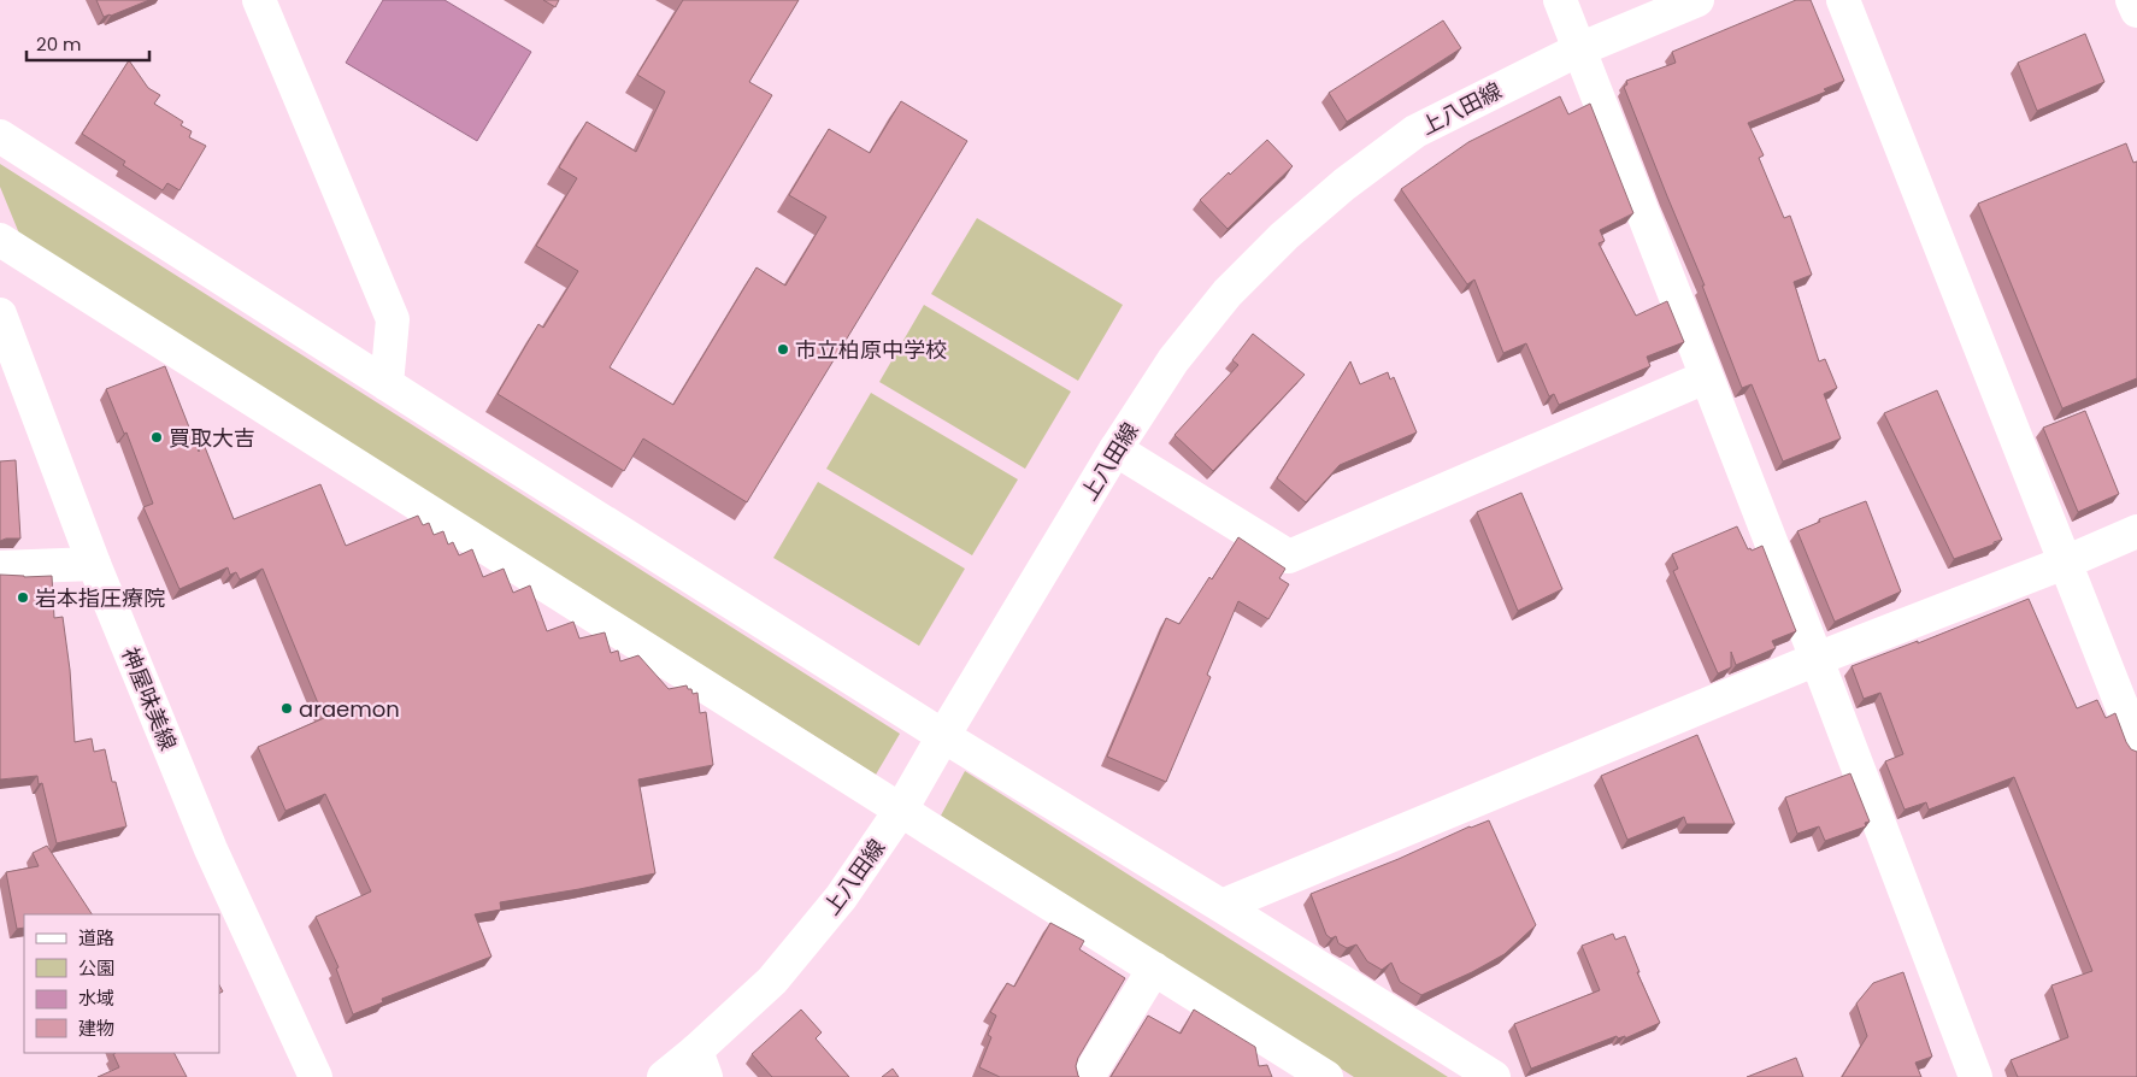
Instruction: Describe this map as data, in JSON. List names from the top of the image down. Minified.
{"streets":{"street":["上八田線","神屋味美線"]},"places":["市立柏原中学校","買取大吉","岩本指圧療院","araemon"],"legend":["道路","公園","水域","建物"],"scale_bar":"20 m"}
